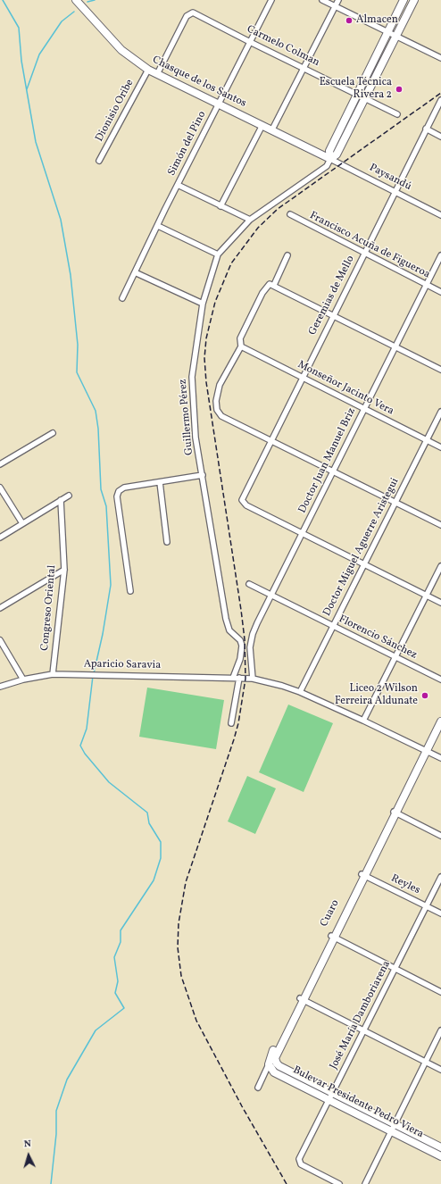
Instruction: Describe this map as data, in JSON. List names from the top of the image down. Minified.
{"streets":{"street":["Carmelo Colman","Chasque de los Santos","Dionisio Oribe","Simón del Pino","Paysandú","Francisco Acuña de Figueroa","Geremias de Mello","Monseñor Jacinto Vera","Guillermo Pérez","Doctor Juan Manuel Briz","Doctor Miguel Aguerre Aristegui","Congreso Oriental","Florencio Sánchez","Aparicio Saravia","Reyles","Cuaro","José María Damboriarena","Bulevar Presidente Pedro Viera"]},"crossings":[["Carmelo Colman","Chasque de los Santos"],["Carmelo Colman","Simón del Pino"],["Chasque de los Santos","Dionisio Oribe"],["Chasque de los Santos","Simón del Pino"],["Chasque de los Santos","Paysandú"],["Chasque de los Santos","Guillermo Pérez"],["Paysandú","Geremias de Mello"],["Paysandú","Guillermo Pérez"],["Francisco Acuña de Figueroa","Geremias de Mello"],["Francisco Acuña de Figueroa","Doctor Juan Manuel Briz"],["Geremias de Mello","Monseñor Jacinto Vera"],["Geremias de Mello","Doctor Juan Manuel Briz"],["Monseñor Jacinto Vera","Doctor Juan Manuel Briz"],["Monseñor Jacinto Vera","Doctor Miguel Aguerre Aristegui"],["Guillermo Pérez","Aparicio Saravia"],["Doctor Juan Manuel Briz","Florencio Sánchez"],["Doctor Juan Manuel Briz","Aparicio Saravia"],["Doctor Miguel Aguerre Aristegui","Florencio Sánchez"],["Doctor Miguel Aguerre Aristegui","Aparicio Saravia"],["Congreso Oriental","Aparicio Saravia"],["Aparicio Saravia","Cuaro"],["Reyles","Cuaro"],["Reyles","José María Damboriarena"],["Cuaro","Bulevar Presidente Pedro Viera"],["José María Damboriarena","Bulevar Presidente Pedro Viera"]],"places":["Almacen","Escuela Técnica Rivera 2","Liceo 2 Wilson Ferreira Aldunate"],"north":"top"}
